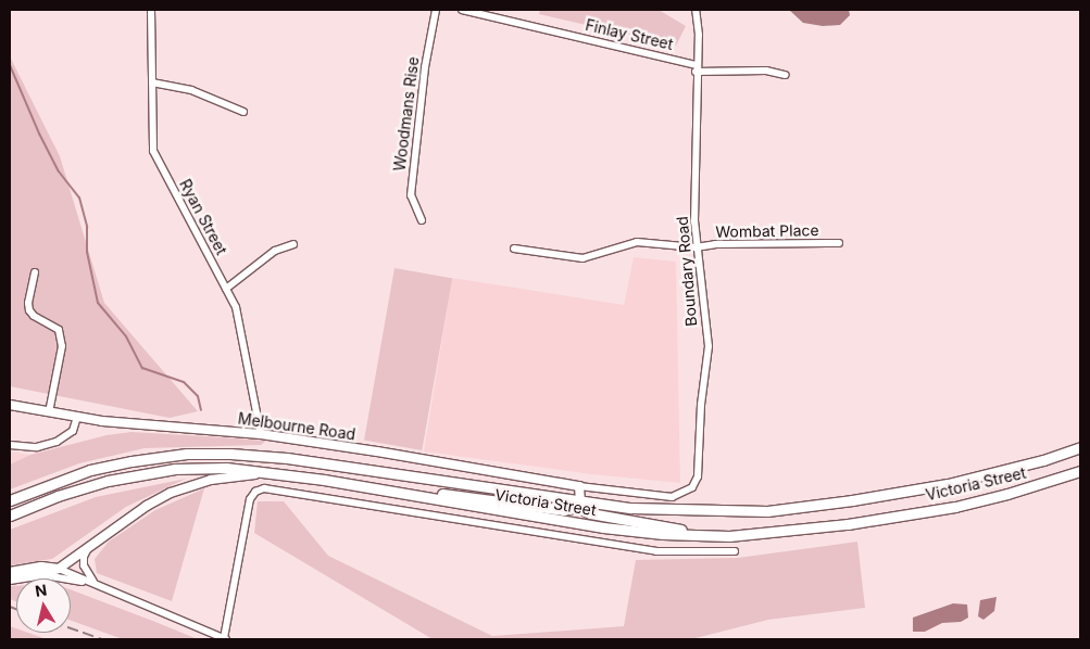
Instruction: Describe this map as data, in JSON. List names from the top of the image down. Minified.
{"streets":{"main road":["Victoria Street"],"street":["Finlay Street","Woodmans Rise","Ryan Street","Wombat Place","Boundary Road","Melbourne Road"]},"crossings":[["Finlay Street","Boundary Road"],["Ryan Street","Melbourne Road"],["Wombat Place","Boundary Road"],["Boundary Road","Melbourne Road"]],"north":"top"}
